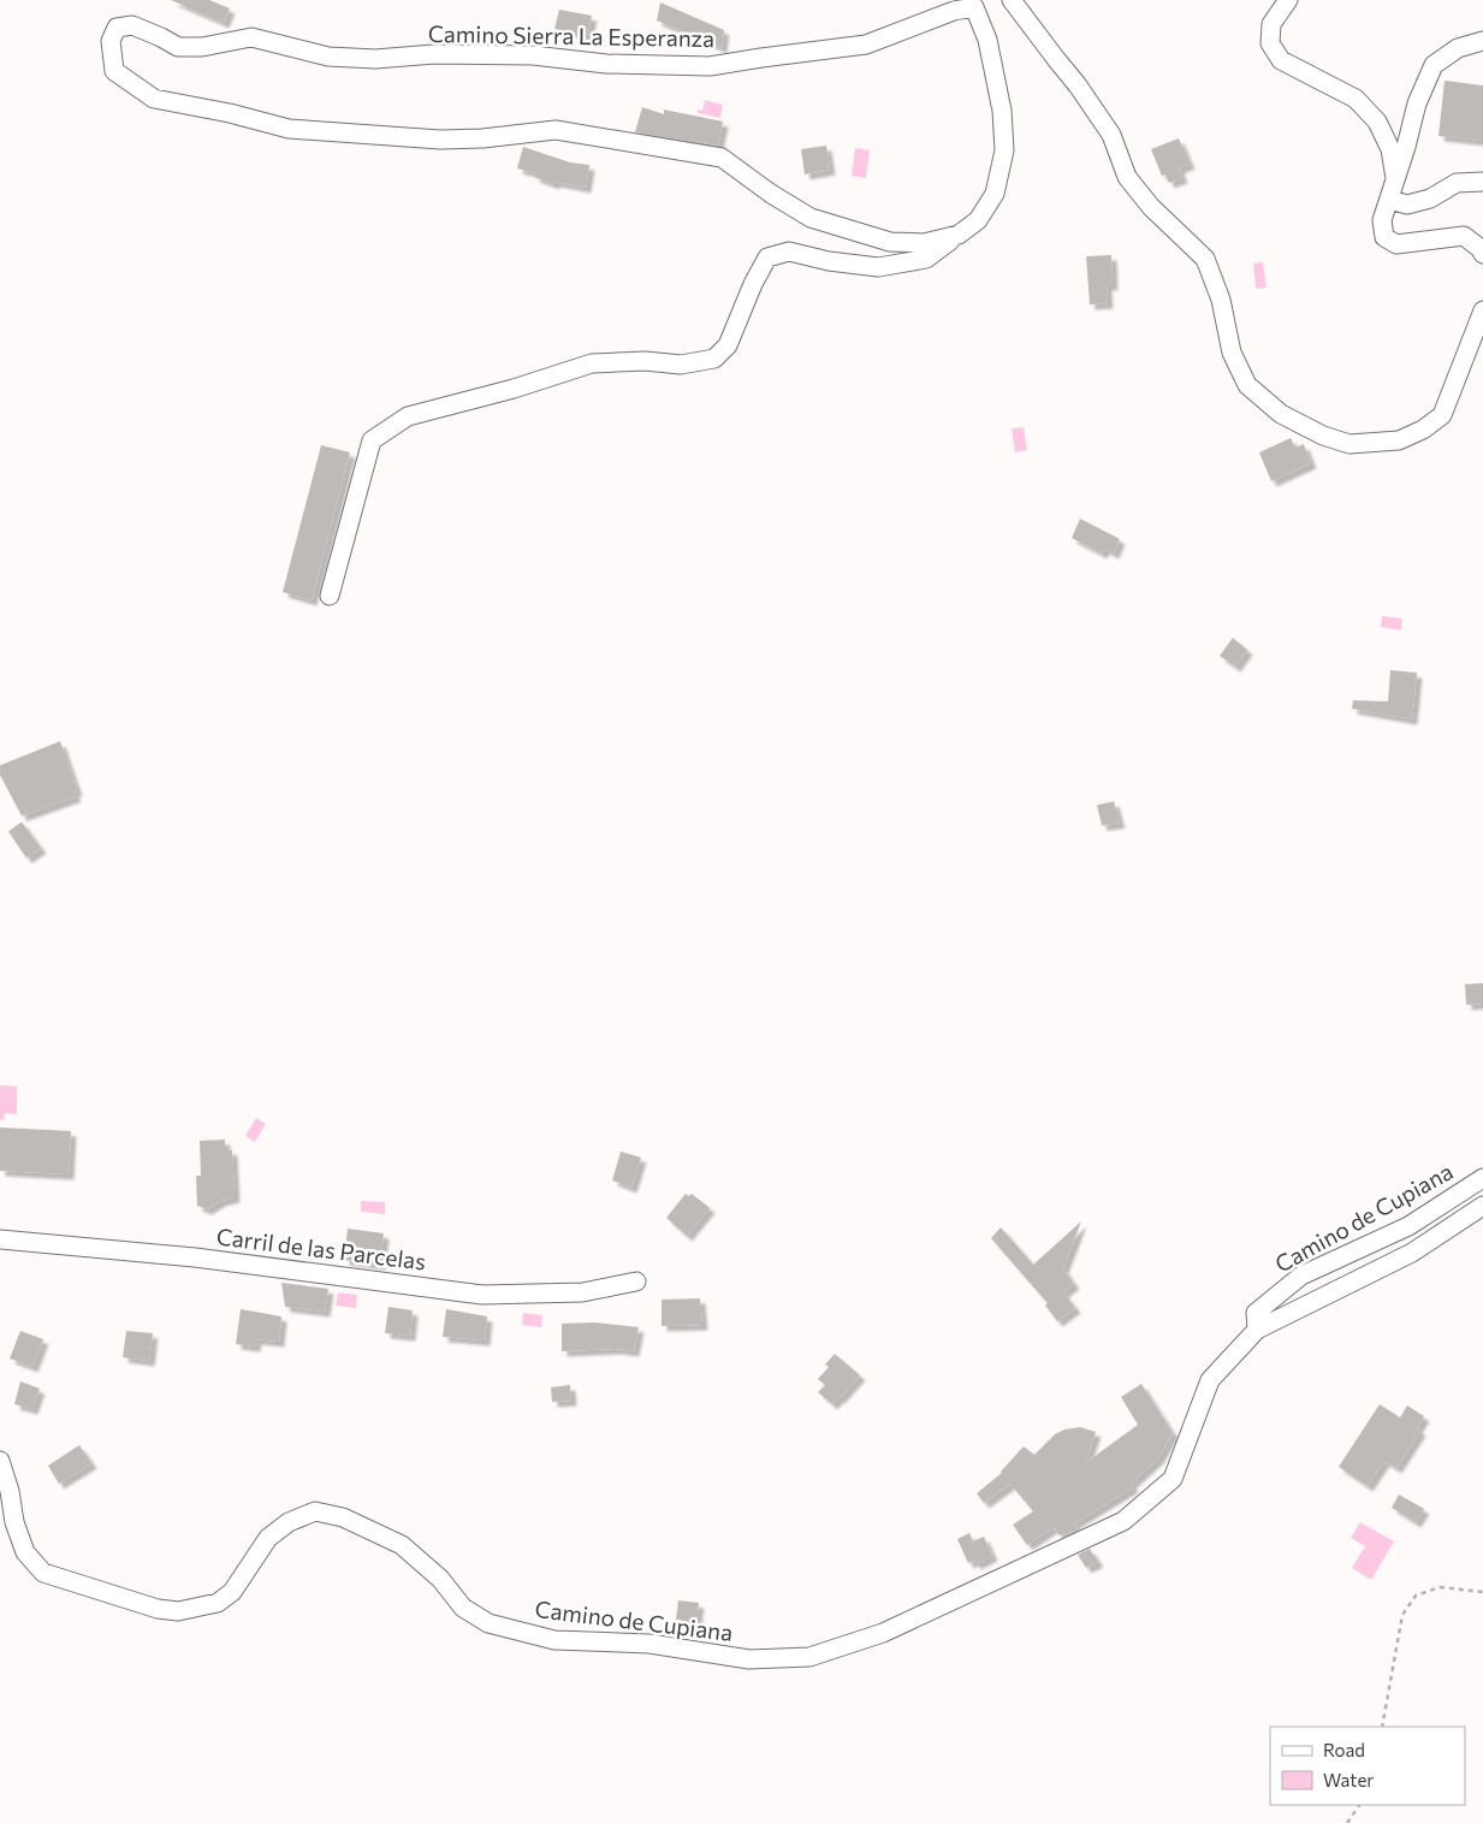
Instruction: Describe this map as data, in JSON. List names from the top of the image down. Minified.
{"streets":{"street":["Camino Sierra La Esperanza","Camino de Cupiana","Carril de las Parcelas"]},"legend":["Road","Water"]}
